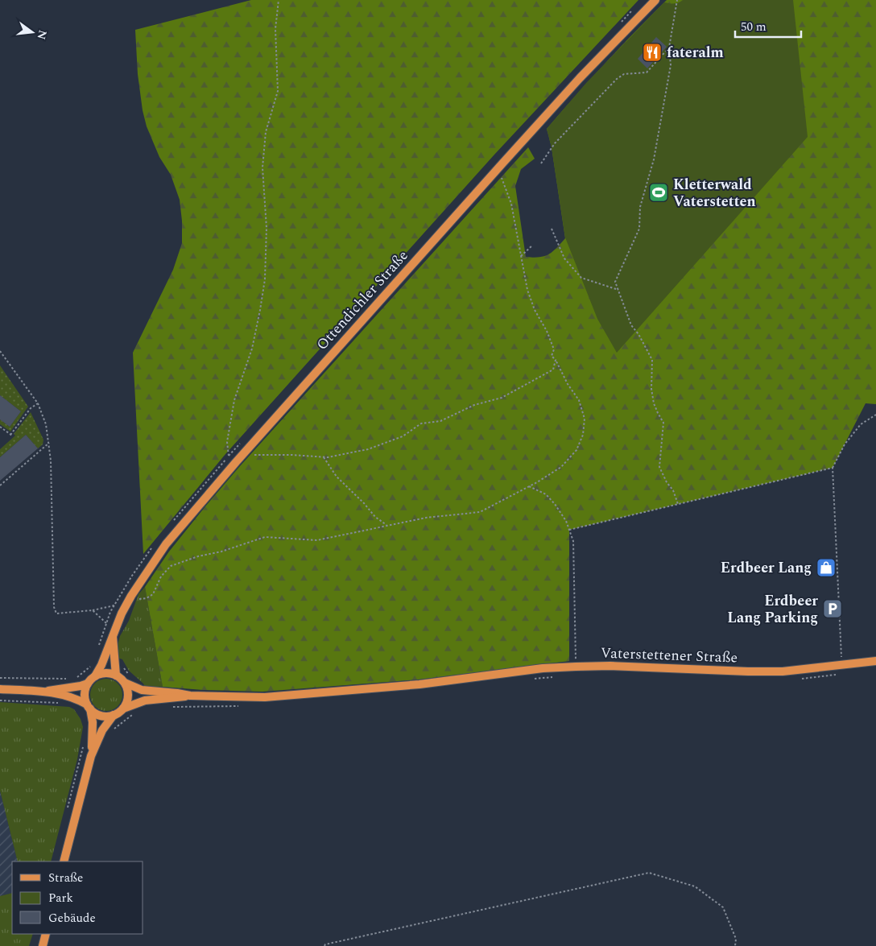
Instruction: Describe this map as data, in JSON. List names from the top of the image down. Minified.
{"streets":{"street":["Ottendichler Straße","Vaterstettener Straße"]},"places":{"restaurant":["fateralm"],"sports":["Kletterwald Vaterstetten"],"shop":["Erdbeer Lang"],"parking":["Erdbeer Lang Parking"]},"legend":["Straße","Park","Gebäude"],"scale_bar":"50 m","north":"right"}
